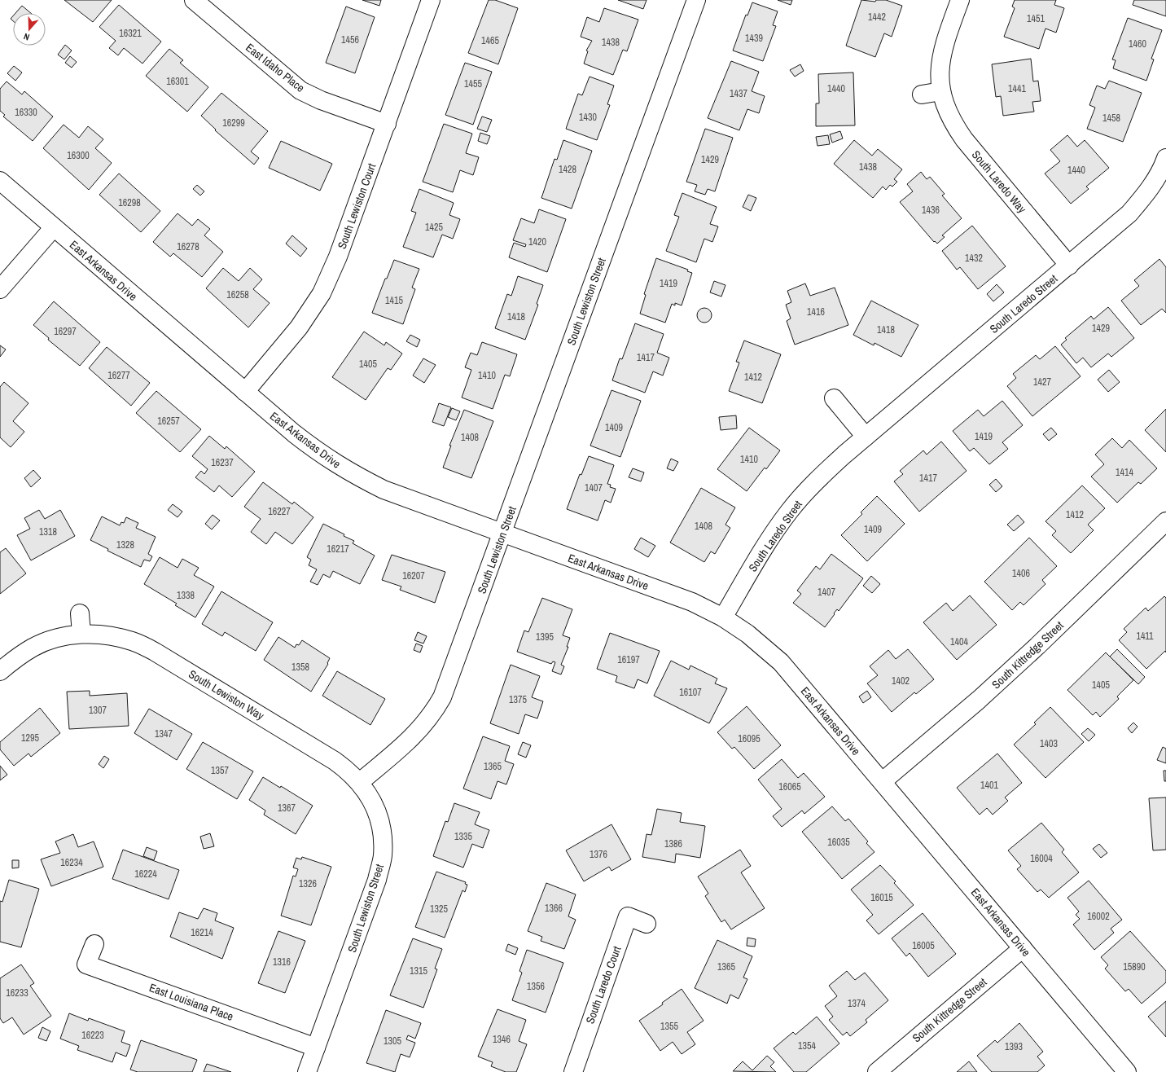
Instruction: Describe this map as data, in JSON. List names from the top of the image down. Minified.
{"streets":{"street":["East Idaho Place","South Laredo Way","South Lewiston Court","East Arkansas Drive","South Lewiston Street","South Laredo Street","South Kittredge Street","South Lewiston Way","South Laredo Court","East Louisiana Place"]},"crossings":[["East Idaho Place","South Lewiston Court"],["South Laredo Way","South Laredo Street"],["South Lewiston Court","East Arkansas Drive"],["East Arkansas Drive","South Lewiston Street"],["East Arkansas Drive","South Laredo Street"],["East Arkansas Drive","South Kittredge Street"],["South Lewiston Street","South Lewiston Way"],["South Lewiston Street","East Louisiana Place"]],"house_numbers":["1442","1451","16321","1439","1456","1465","1438","1460","16301","1455","1440","1441","1437","16330","1430","1458","16299","16300","1429","1438","1428","1440","16298","1436","1425","1420","16278","1432","1419","16258","1415","1416","1418","1429","1418","16297","1417","1405","16277","1410","1412","1427","16257","1409","1419","1408","1410","16237","1414","1417","1407","16227","1412","1408","1409","1318","1328","16217","1406","16207","1407","1338","1411","1395","1404","16197","1358","1402","1405","16107","1375","1307","1347","1295","16095","1403","1365","1357","1401","16065","1367","1335","16035","1386","1376","16004","16234","16224","1326","16015","1366","1325","16002","16214","16005","1316","1365","15890","1315","1356","16233","1374","1355","16223","1346","1305","1354","1393"],"north":"bottom"}
